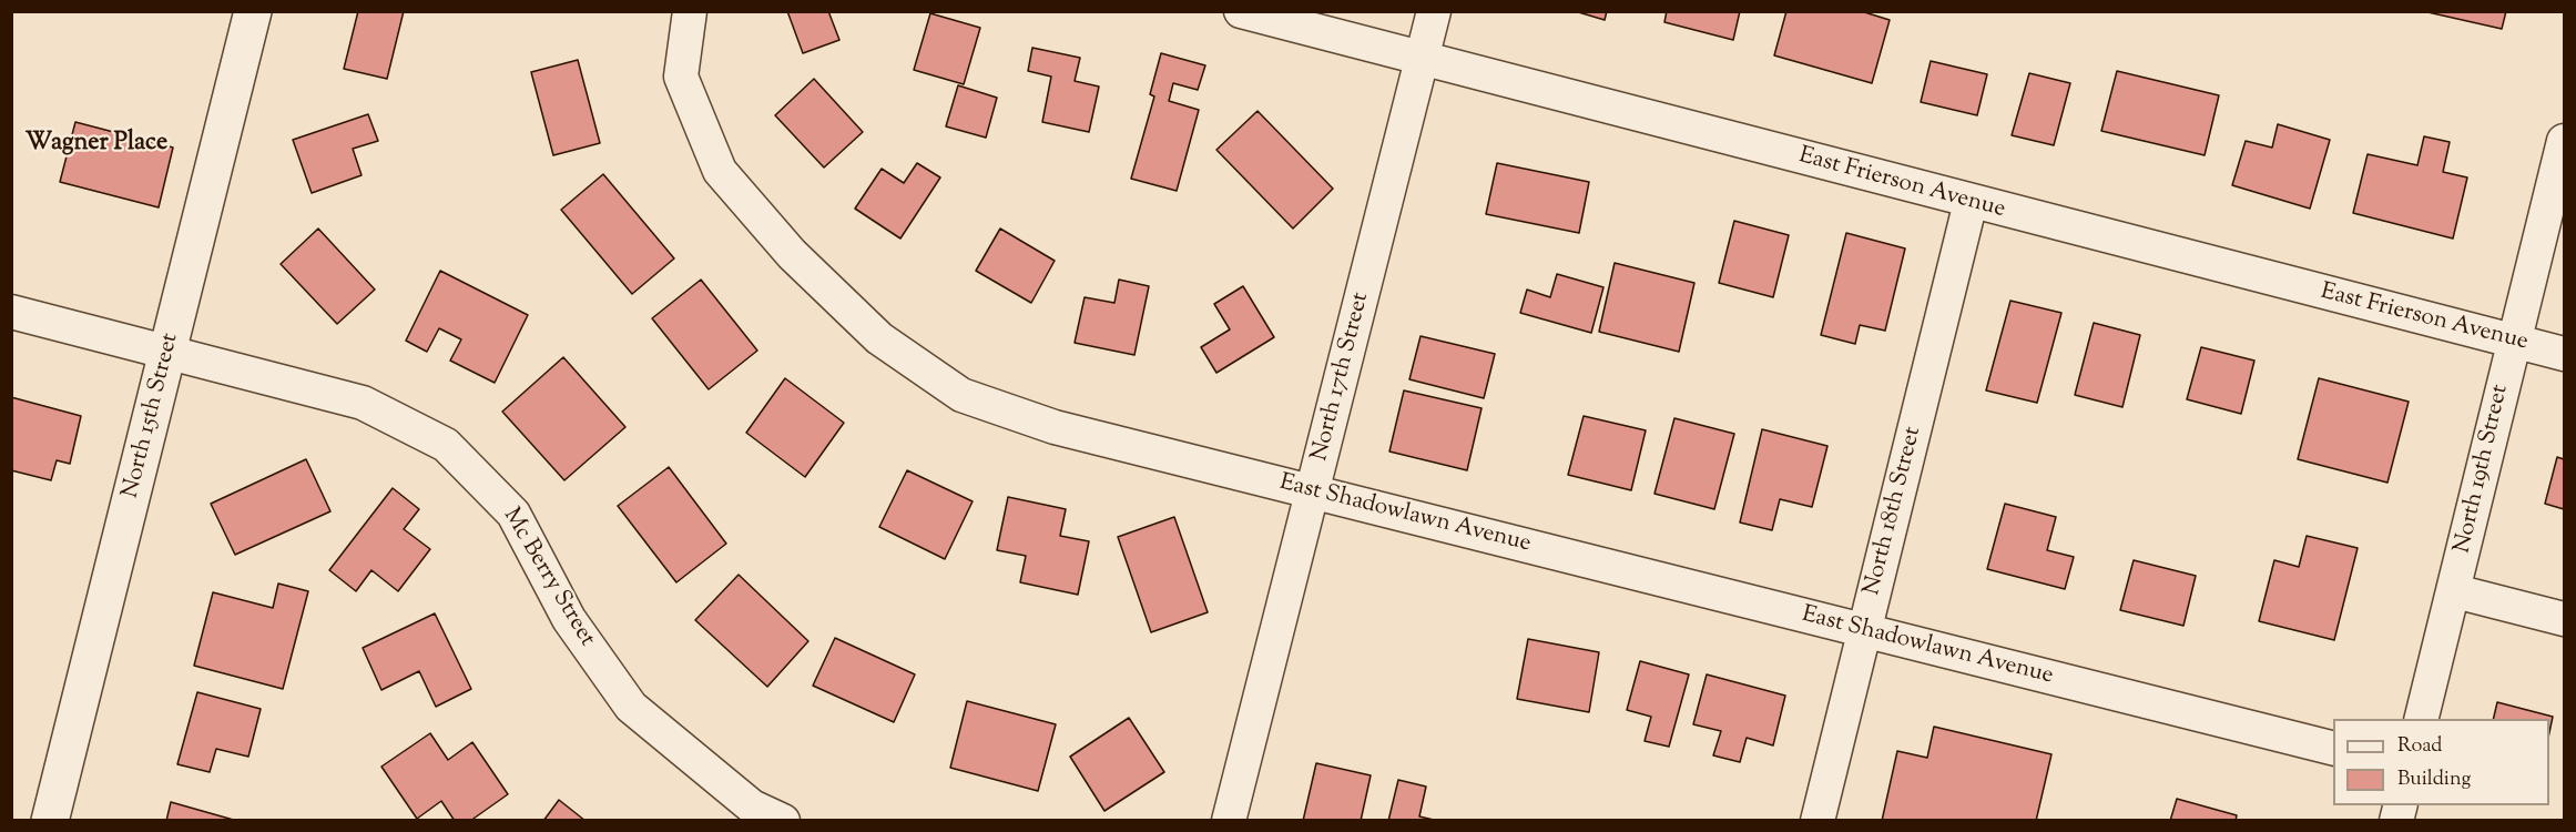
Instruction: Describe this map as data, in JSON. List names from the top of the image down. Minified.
{"streets":{"street":["East Frierson Avenue","North 17th Street","North 15th Street","North 19th Street","North 18th Street","East Shadowlawn Avenue","Mc Berry Street"]},"crossings":[["East Frierson Avenue","North 17th Street"],["East Frierson Avenue","North 19th Street"],["East Frierson Avenue","North 18th Street"],["North 17th Street","East Shadowlawn Avenue"],["North 15th Street","Mc Berry Street"],["North 18th Street","East Shadowlawn Avenue"]],"districts":["Wagner Place"],"legend":["Road","Building"]}
